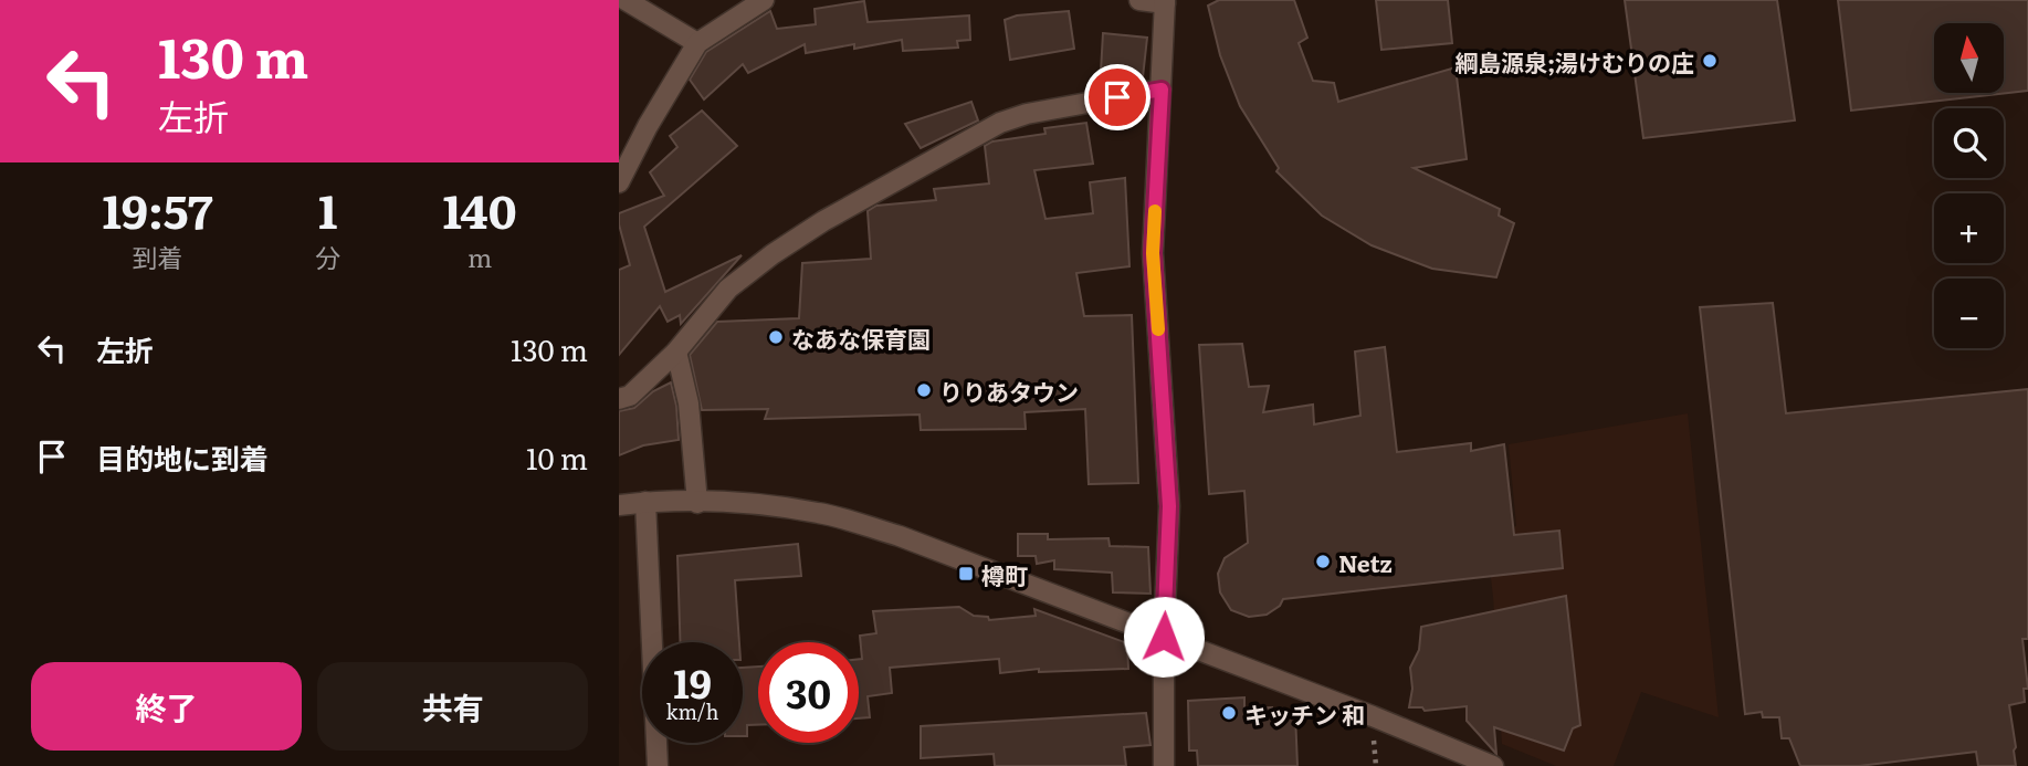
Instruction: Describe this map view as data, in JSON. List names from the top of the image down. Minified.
{"places":{"other":["綱島源泉;湯けむりの庄","なあな保育園","りりあタウン","Netz","キッチン 和"],"transit":["樽町"]},"north":"top","page":{"turn":["130 m","左折"],"map_buttons":["+","−"],"eta":["19:57","到着","1","分","140","m"],"list":[{"name":"左折","value":"130 m"},{"name":"目的地に到着","value":"10 m"}],"speed":"19 km/h","limit":"30","buttons":["終了","共有"]}}
